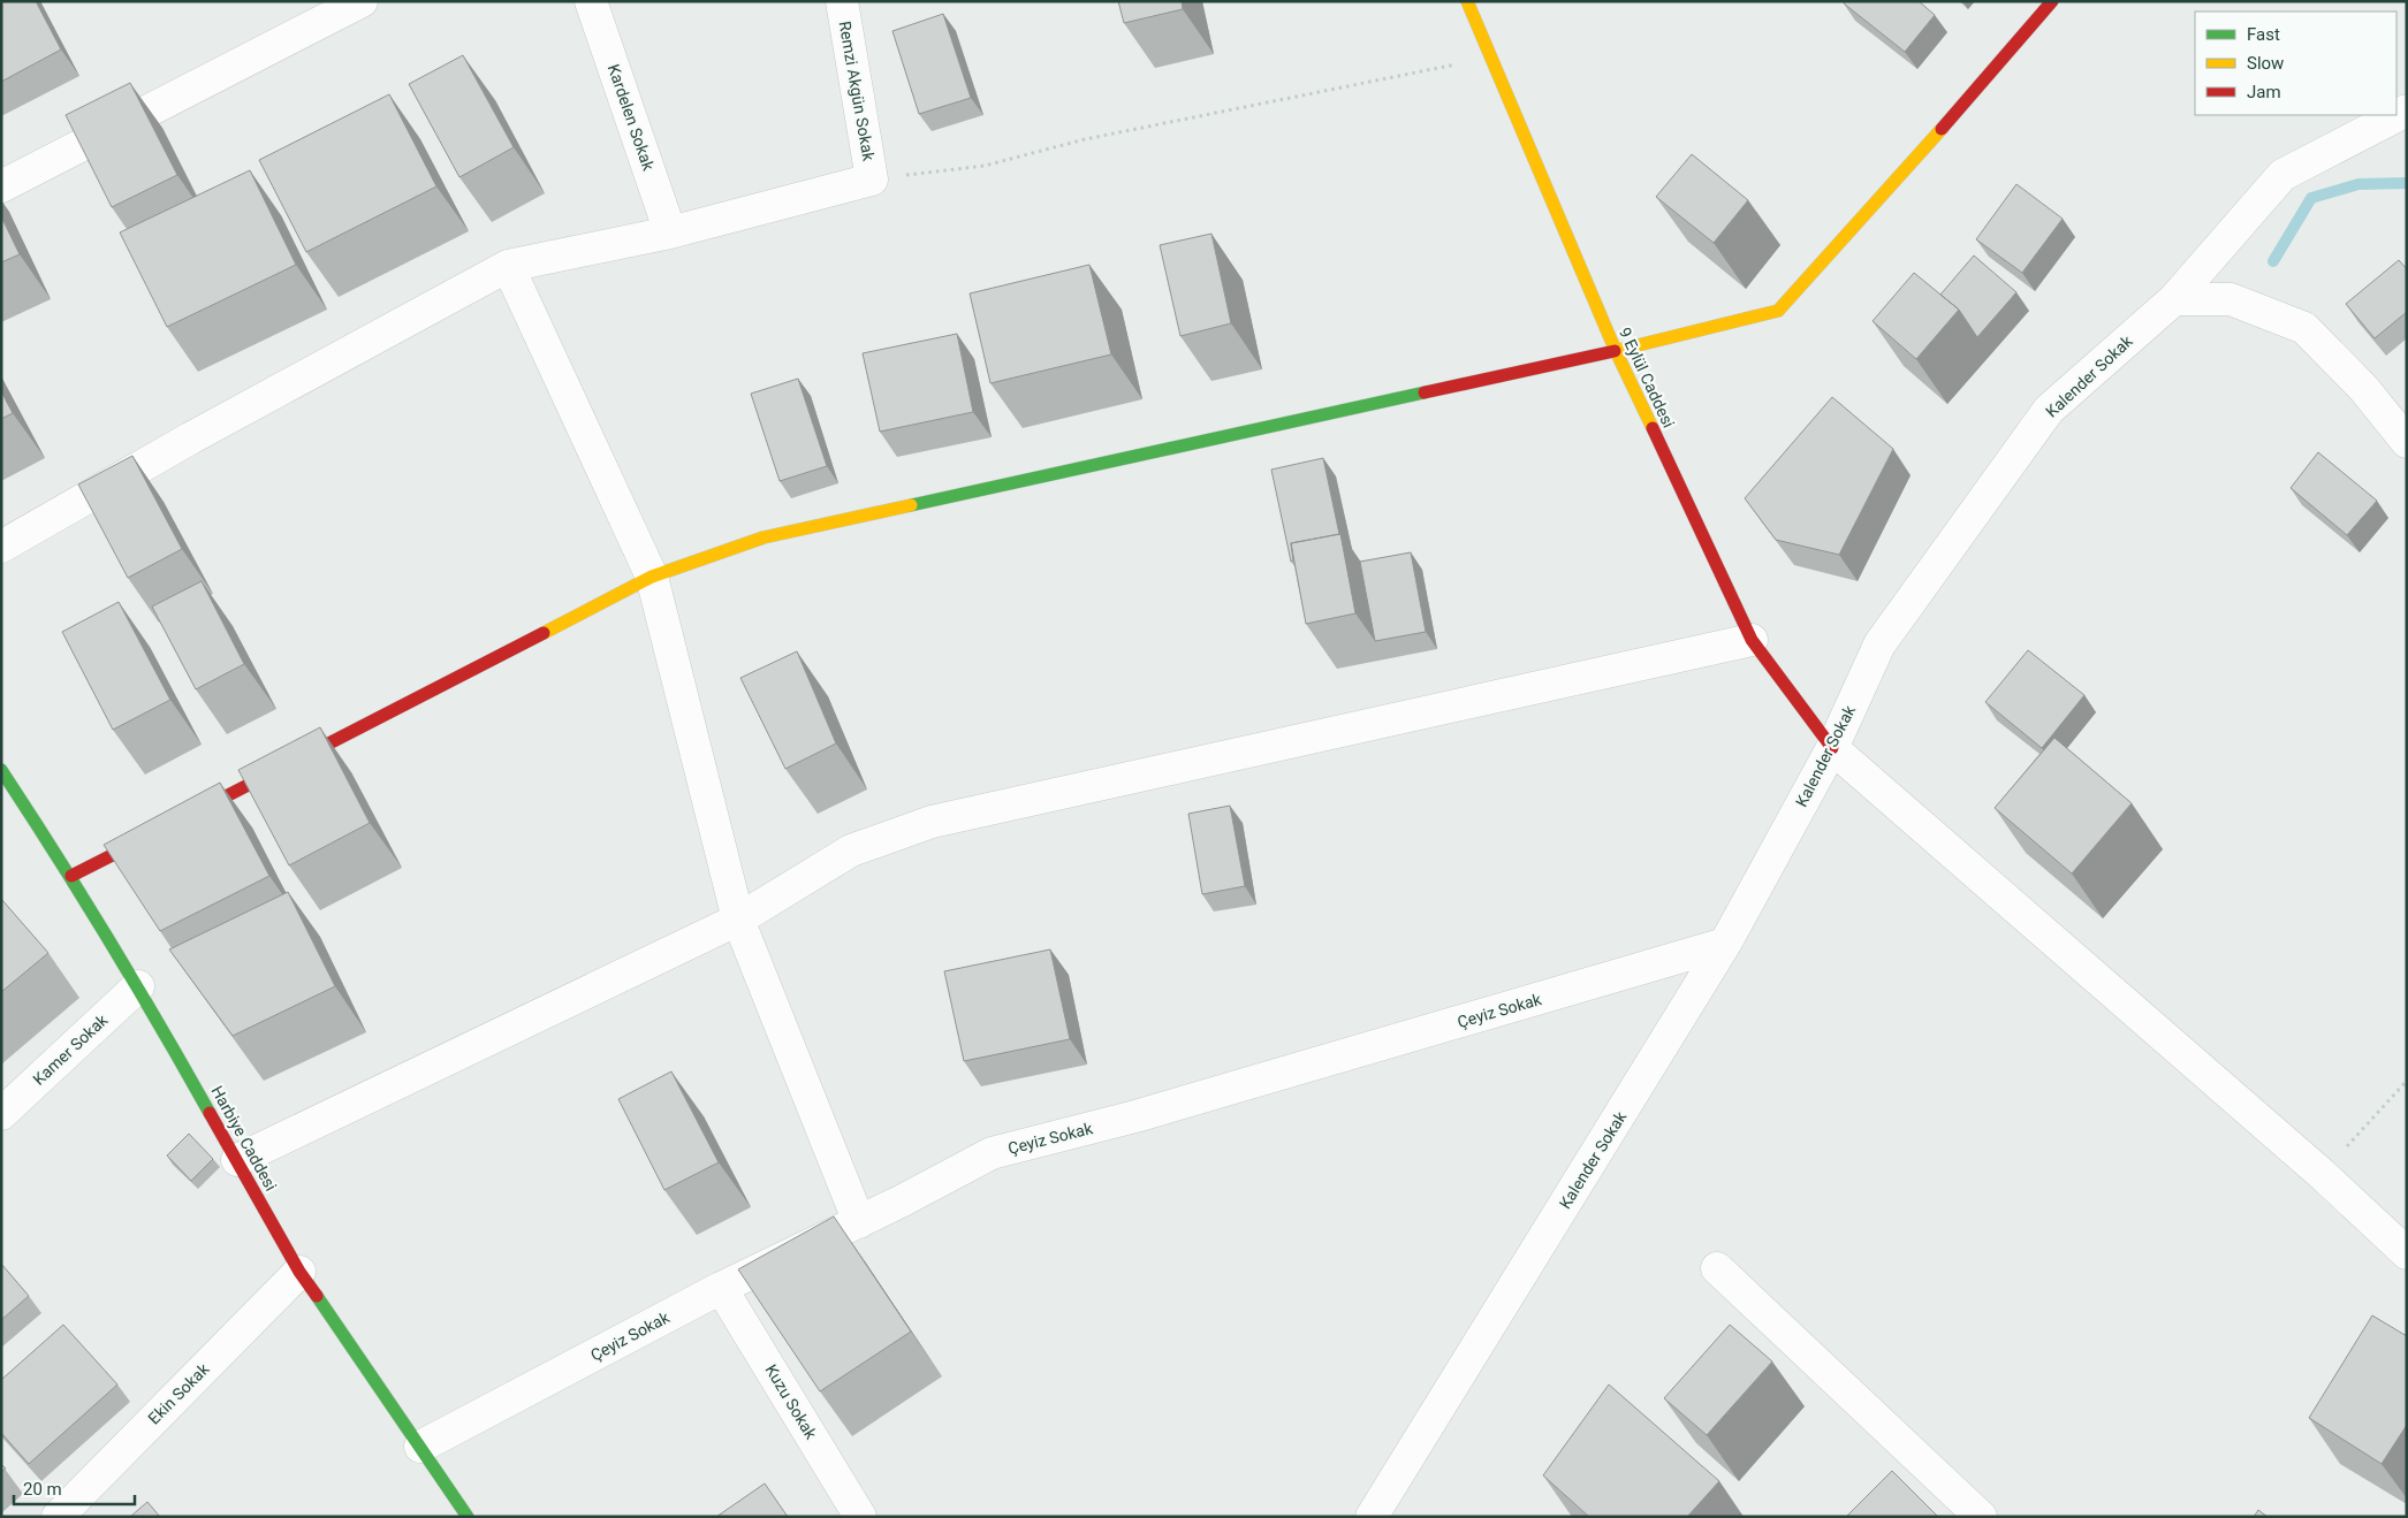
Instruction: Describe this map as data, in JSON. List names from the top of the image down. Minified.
{"streets":{"street":["Remzi Akgün Sokak","Kardelen Sokak","Kalender Sokak","9 Eylül Caddesi","Çeyiz Sokak","Kamer Sokak","Harbiye Caddesi","Ekin Sokak","Kuzu Sokak"]},"crossings":[["Kalender Sokak","9 Eylül Caddesi"],["Kalender Sokak","Çeyiz Sokak"],["Çeyiz Sokak","Harbiye Caddesi"],["Çeyiz Sokak","Kuzu Sokak"],["Kamer Sokak","Harbiye Caddesi"],["Harbiye Caddesi","Ekin Sokak"]],"legend":["Fast","Slow","Jam"],"scale_bar":"20 m"}
